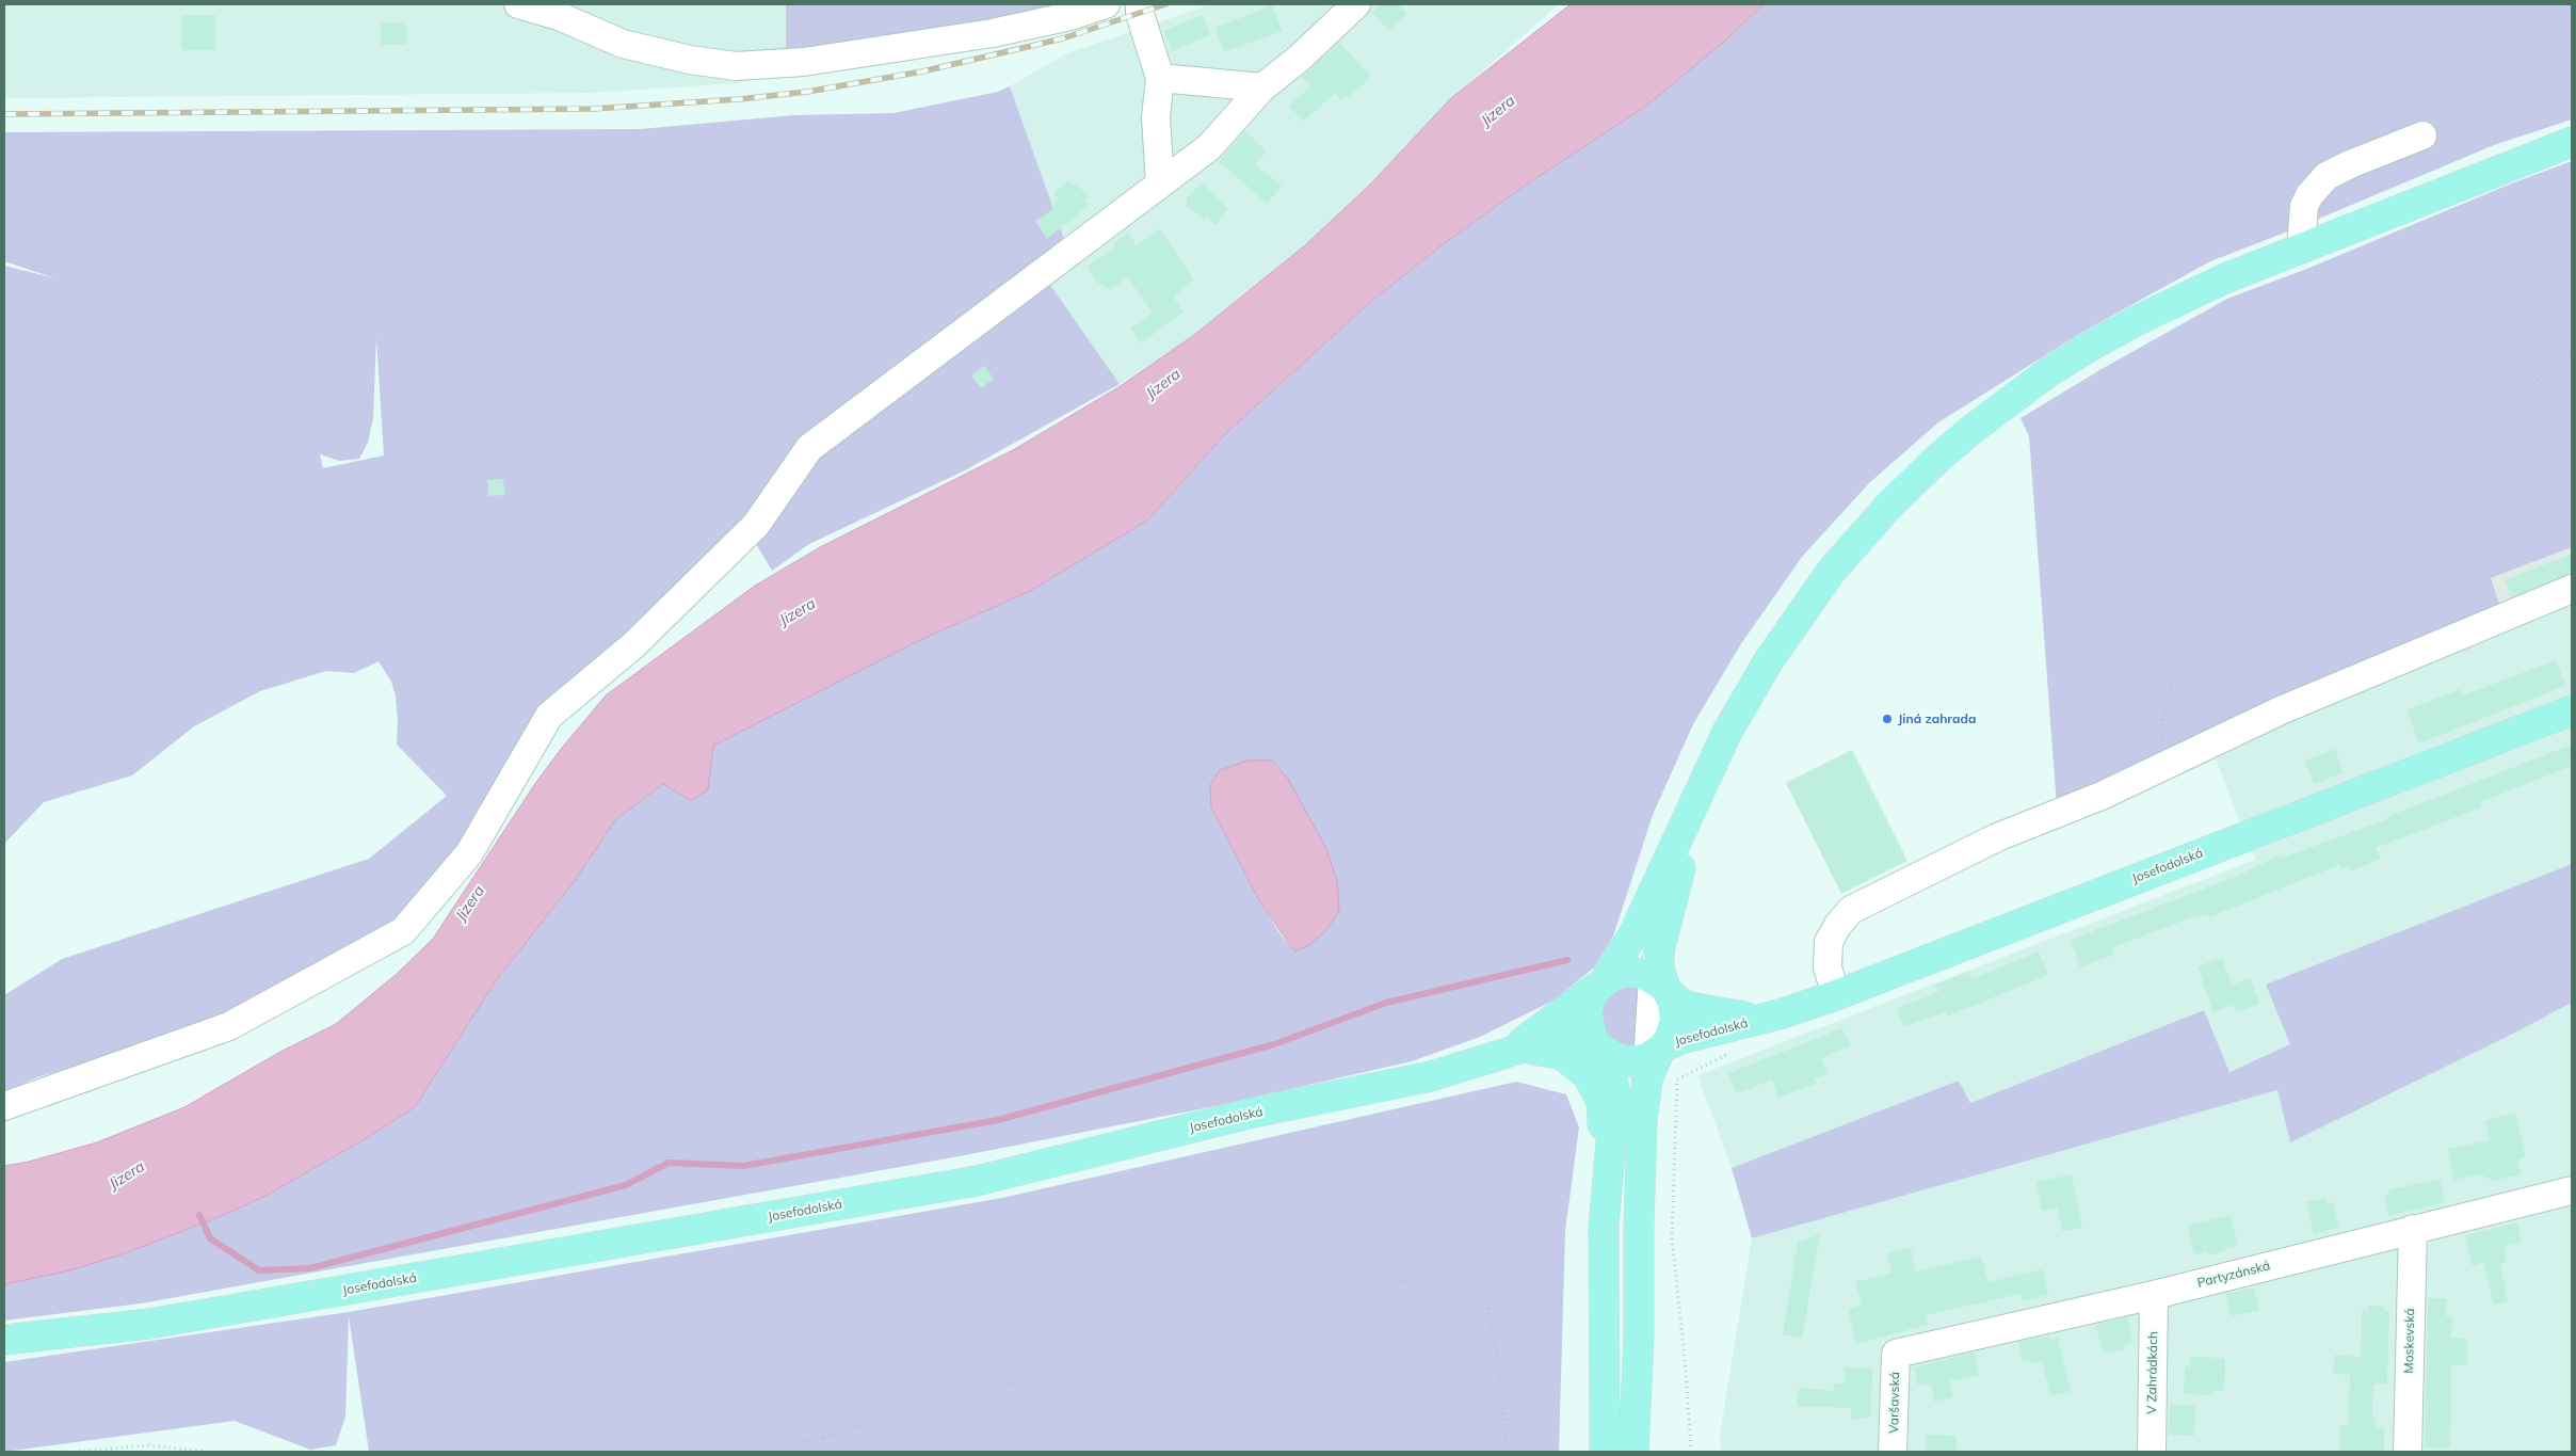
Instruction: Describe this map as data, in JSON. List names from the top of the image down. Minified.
{"streets":{"main road":["Josefodolská"],"street":["Partyzánská","Moskevská","V Zahrádkách","Varšavská"]},"crossings":[["Partyzánská","Moskevská"],["Partyzánská","V Zahrádkách"],["Partyzánská","Varšavská"]],"water":["Jizera"],"places":["Jiná zahrada"]}
